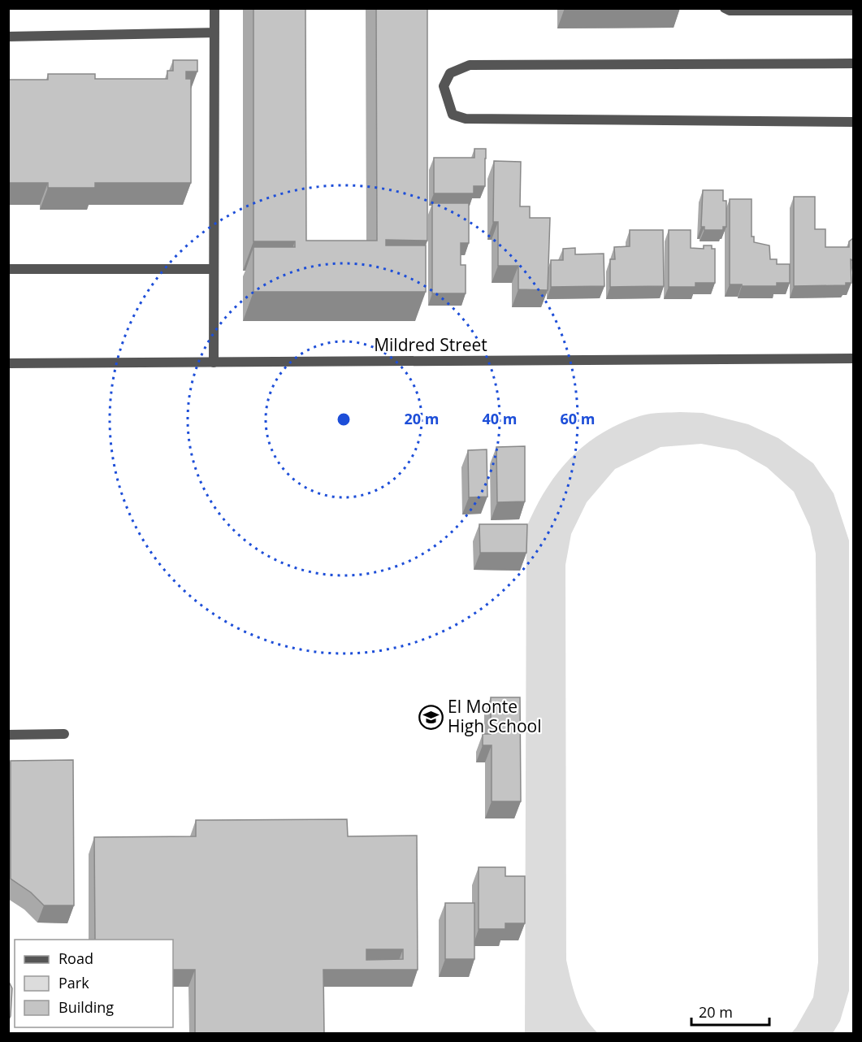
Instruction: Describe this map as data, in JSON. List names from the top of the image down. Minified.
{"streets":{"street":["Mildred Street"]},"places":{"school or university":["El Monte High School"]},"legend":["Road","Park","Building"],"scale_bar":"20 m","rings":["20 m","40 m","60 m"]}
